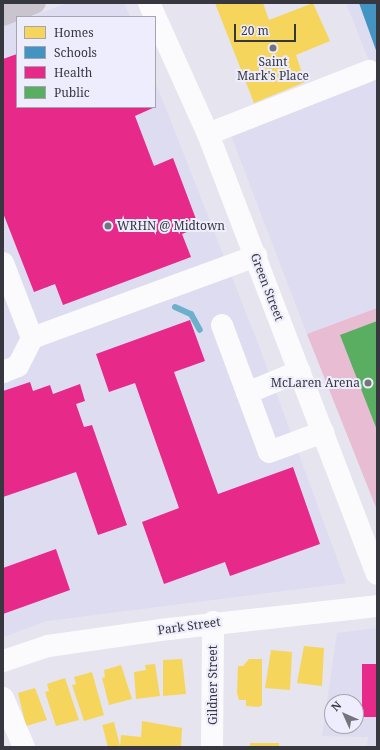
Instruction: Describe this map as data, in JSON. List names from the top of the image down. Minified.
{"streets":{"street":["Green Street","Park Street","Gildner Street"]},"crossings":[["Park Street","Gildner Street"]],"places":["Saint Mark's Place","WRHN @ Midtown","McLaren Arena"],"legend":["Homes","Schools","Health","Public"],"scale_bar":"20 m","north":"top left"}
